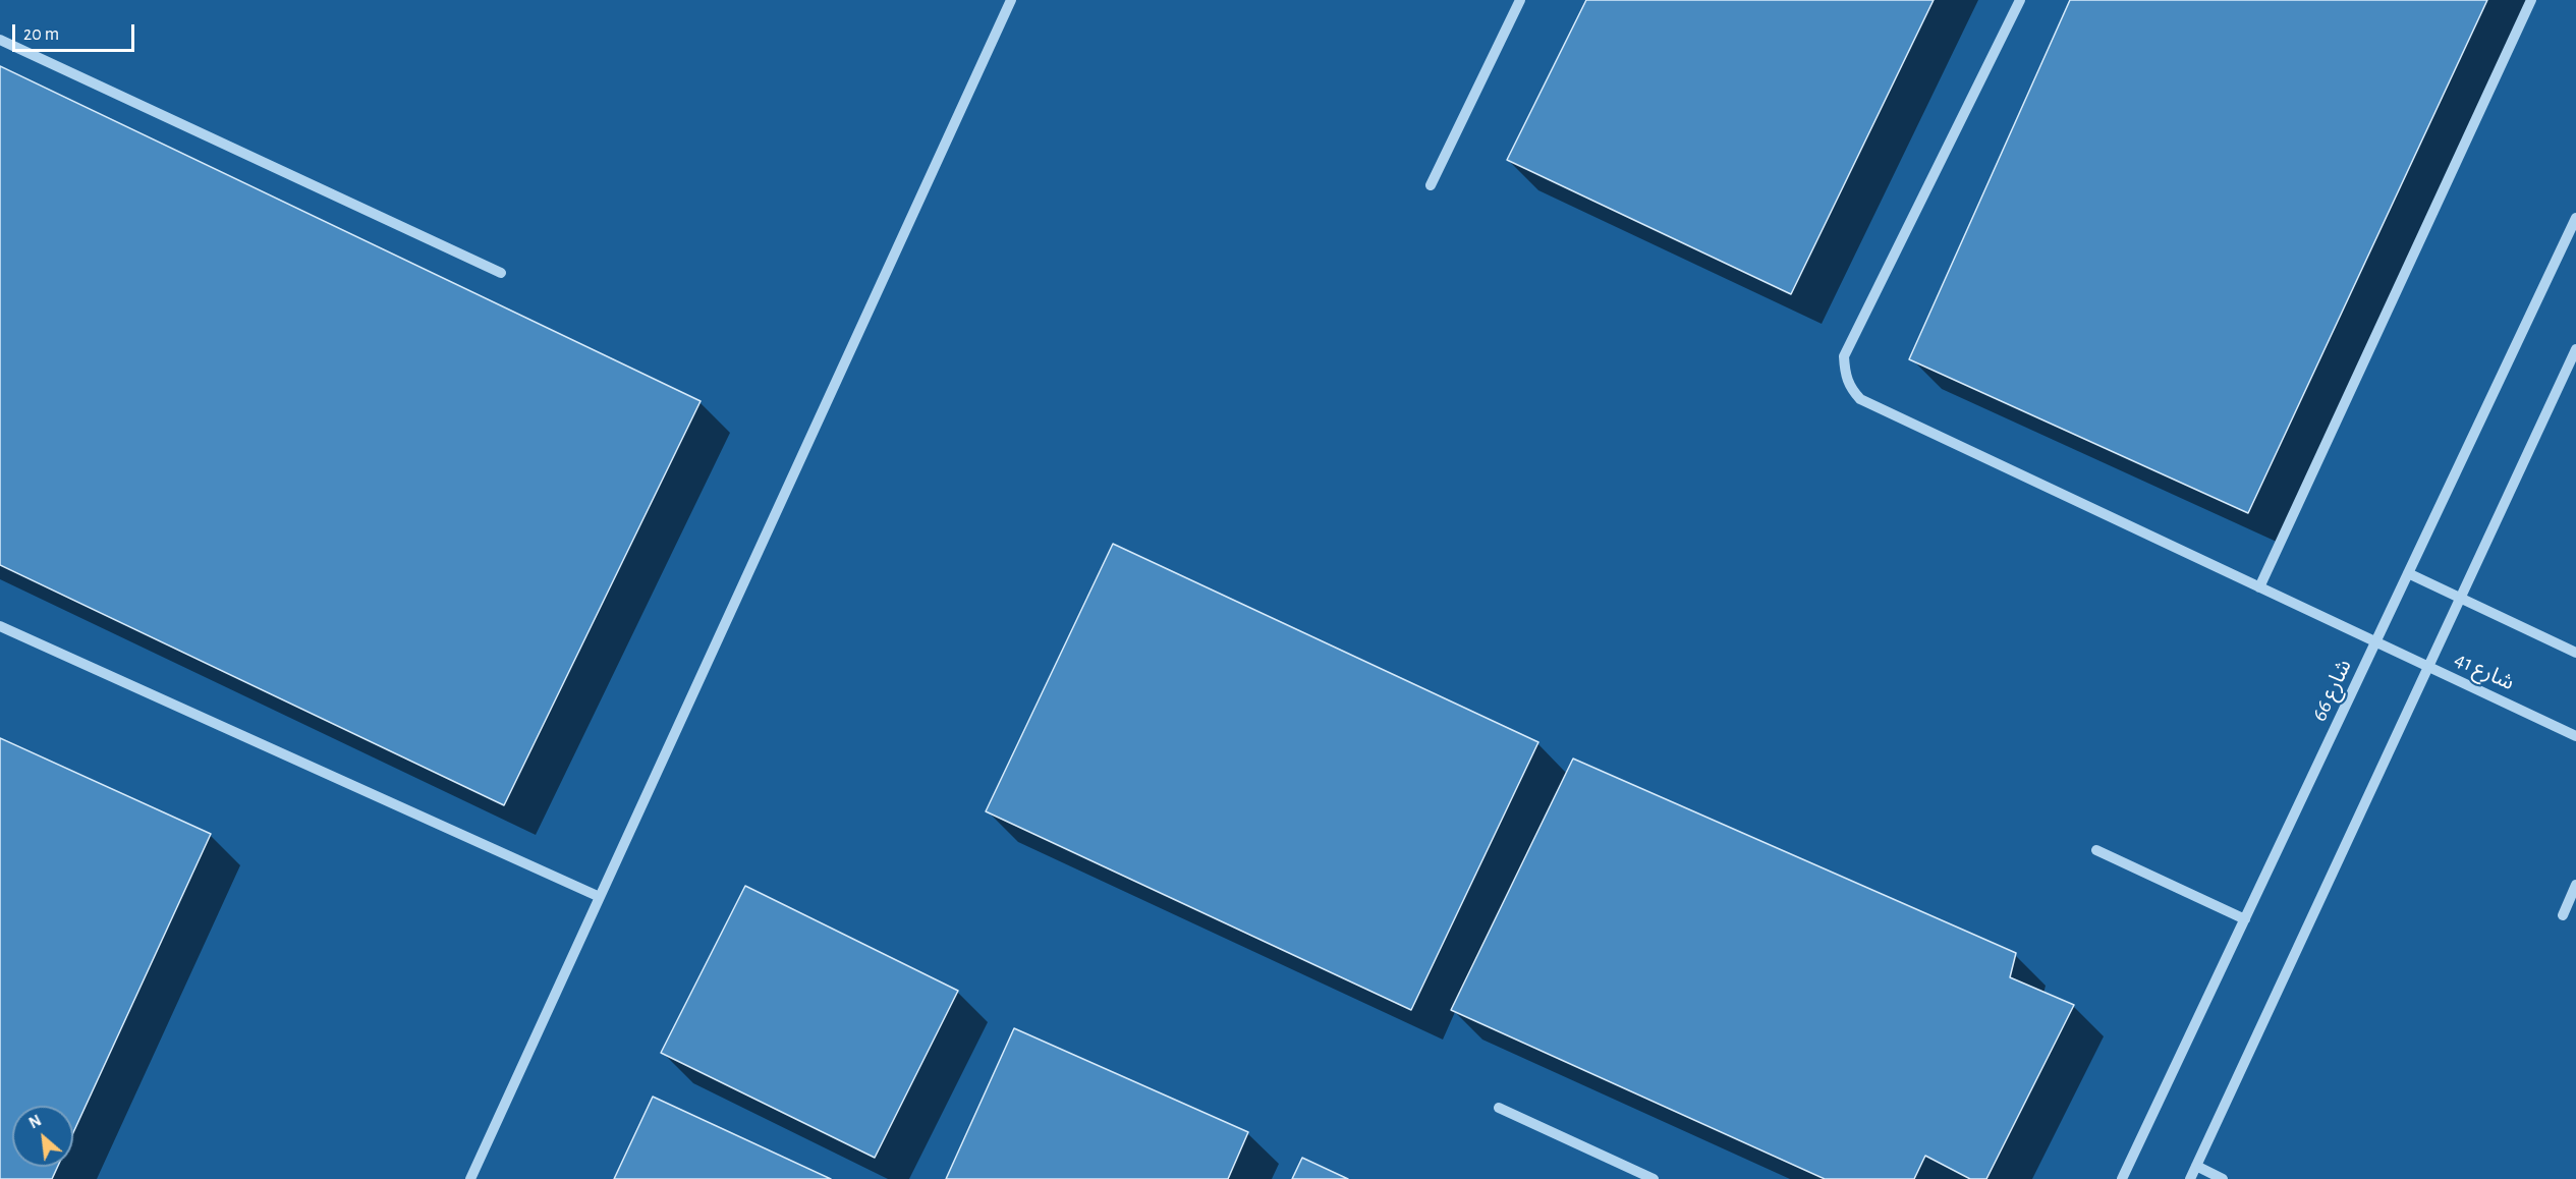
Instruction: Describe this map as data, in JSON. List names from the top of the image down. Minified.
{"streets":{"lane":["شارع 41","شارع 66"]},"crossings":[["شارع 41","شارع 66"]],"scale_bar":"20 m","north":"top left"}
